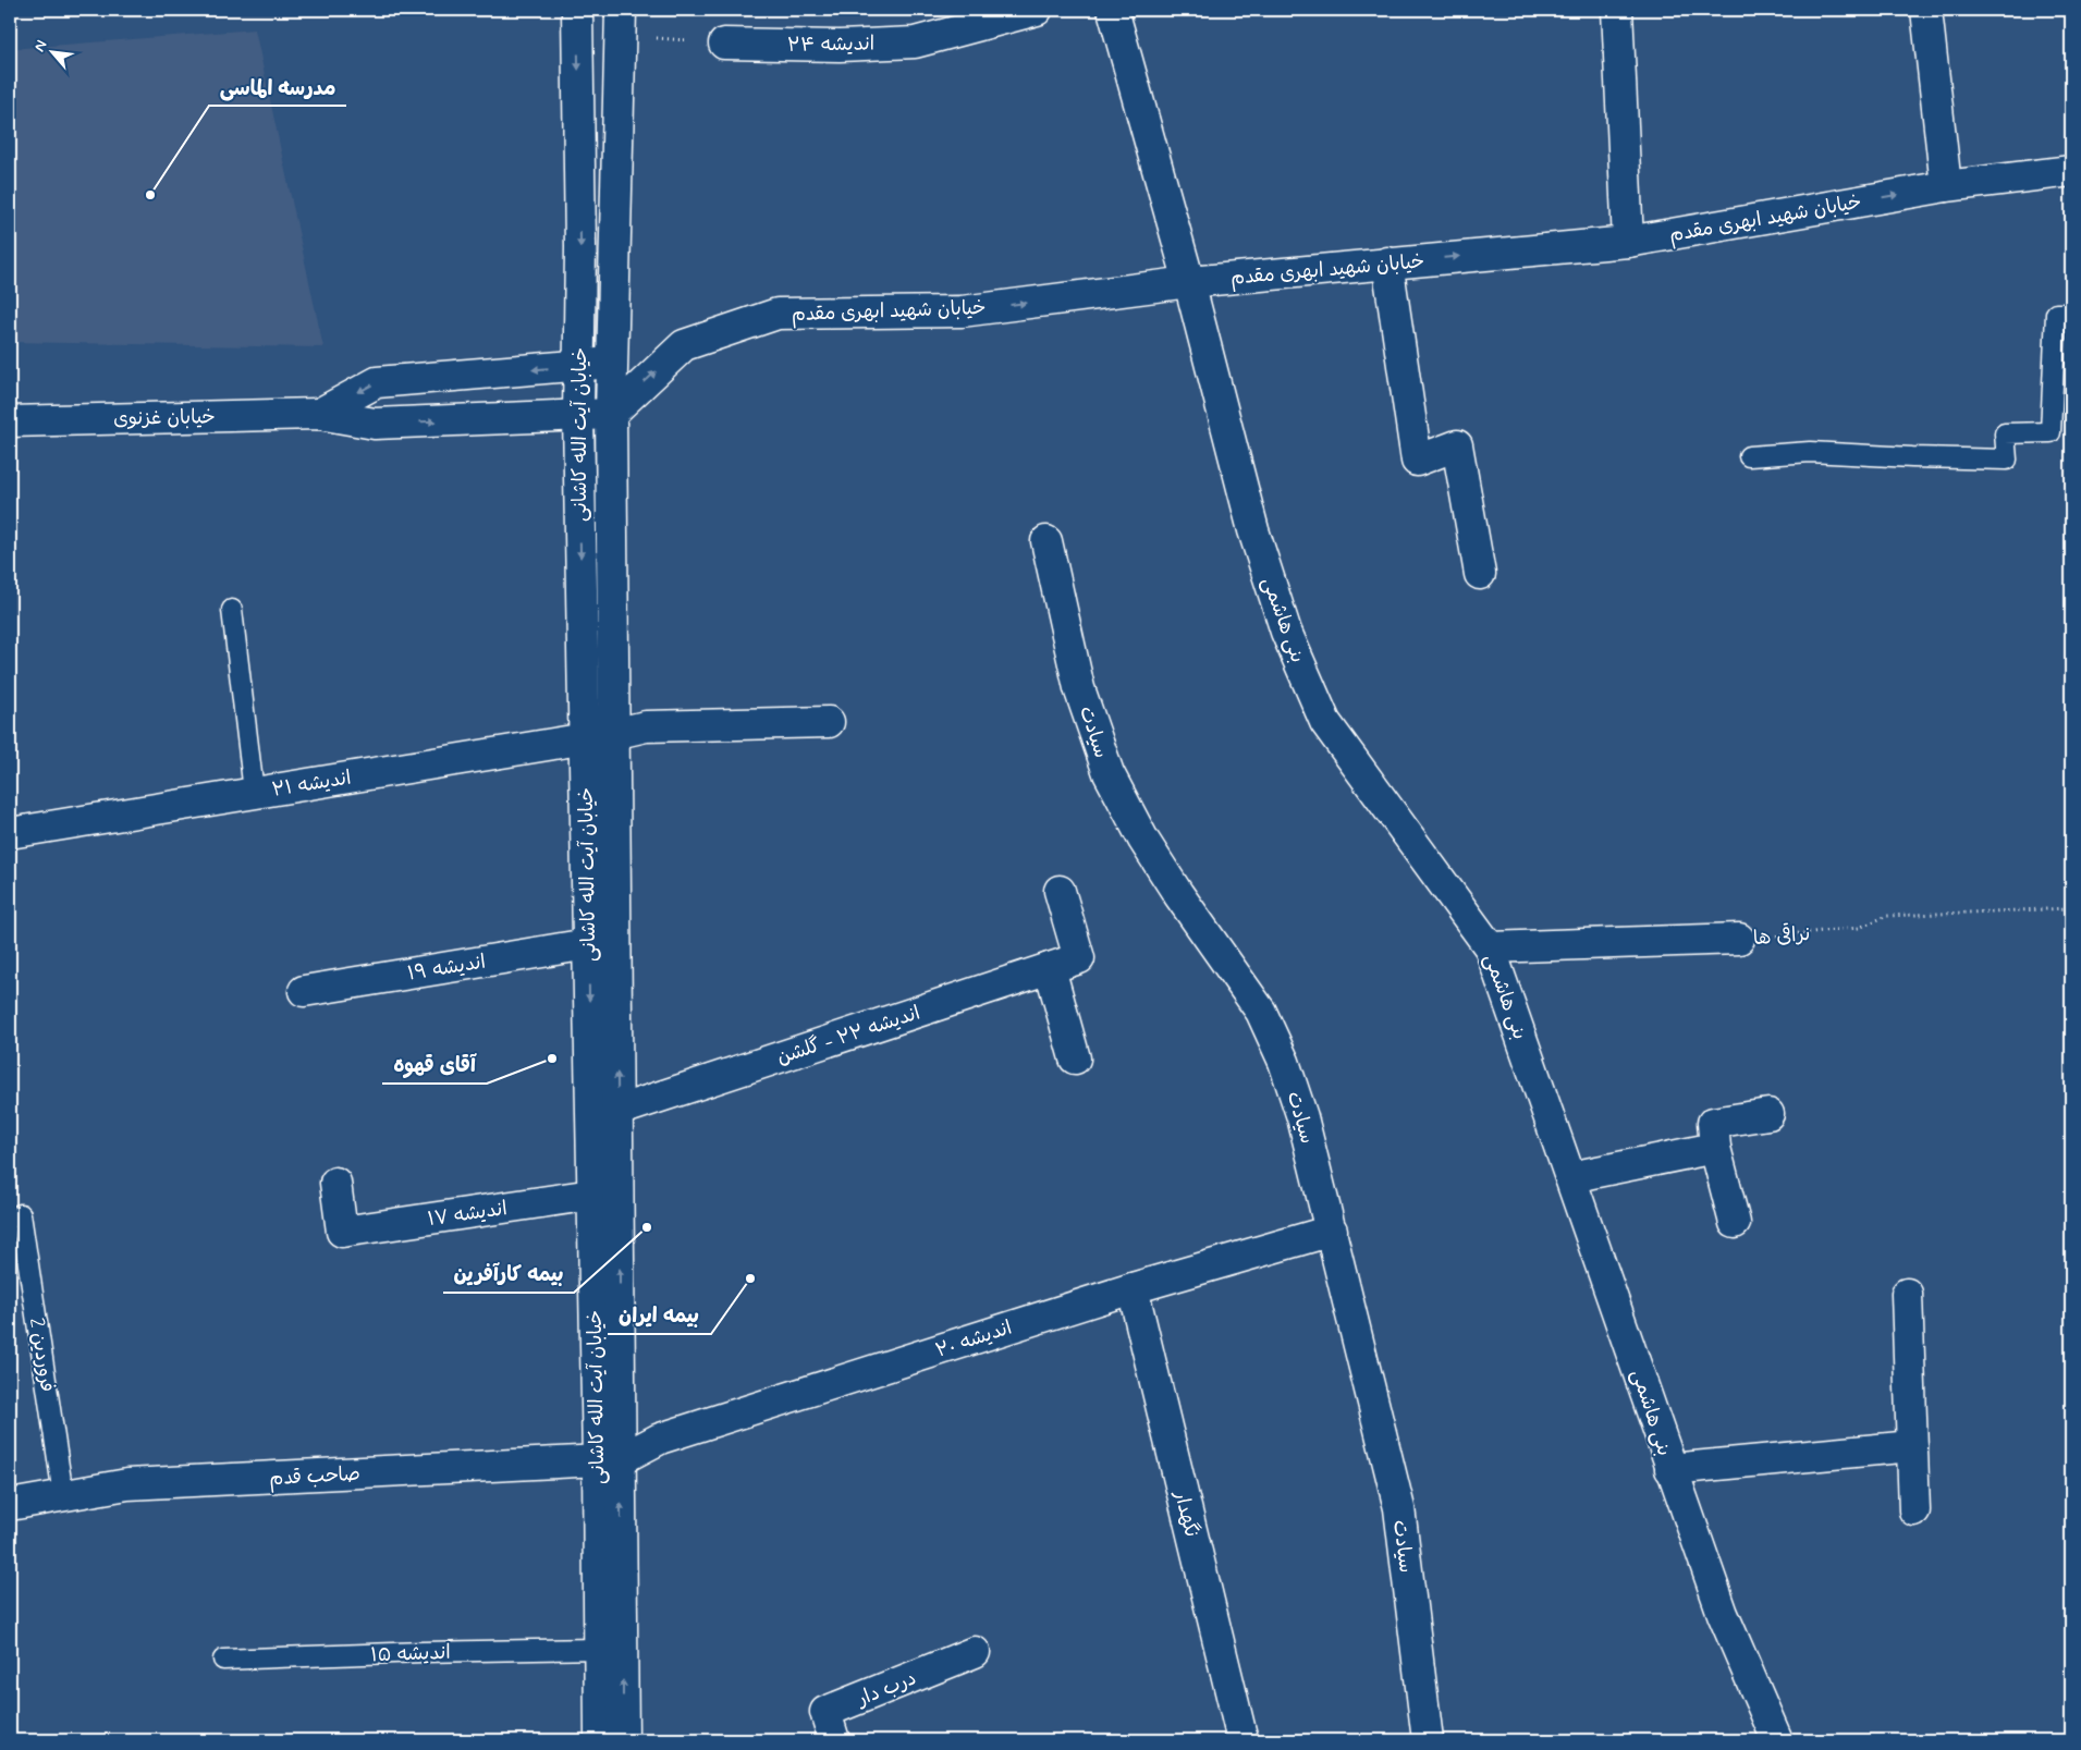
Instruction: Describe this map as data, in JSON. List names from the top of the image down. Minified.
{"streets":{"street":["اندیشه ۲۴","خیابان شهید ابهری مقدم","خیابان غزنوی","خیابان آیت الله کاشانی","بنی هاشمی","سیادت","اندیشه ۲۱","نراقی ها","اندیشه ۱۹","اندیشه ۲۲ - گلشن","اندیشه ۱۷","اندیشه ۲۰","صاحب قدم","نگهدار","درب دار"],"lane":["فروردین 2","اندیشه ۱۵"]},"crossings":[["خیابان شهید ابهری مقدم","خیابان غزنوی"],["خیابان شهید ابهری مقدم","خیابان آیت الله کاشانی"],["خیابان شهید ابهری مقدم","بنی هاشمی"],["خیابان غزنوی","خیابان آیت الله کاشانی"],["خیابان آیت الله کاشانی","اندیشه ۲۱"],["خیابان آیت الله کاشانی","اندیشه ۱۹"],["خیابان آیت الله کاشانی","اندیشه ۲۲ - گلشن"],["خیابان آیت الله کاشانی","اندیشه ۱۷"],["خیابان آیت الله کاشانی","اندیشه ۲۰"],["خیابان آیت الله کاشانی","صاحب قدم"],["خیابان آیت الله کاشانی","اندیشه ۱۵"],["بنی هاشمی","نراقی ها"],["سیادت","اندیشه ۲۰"],["اندیشه ۲۰","صاحب قدم"],["اندیشه ۲۰","نگهدار"],["فروردین 2","صاحب قدم"]],"one_way":["خیابان شهید ابهری مقدم"],"places":["مدرسه الماسی","آقای قهوه","بیمه کارآفرین","بیمه ایران"],"north":"top left"}
